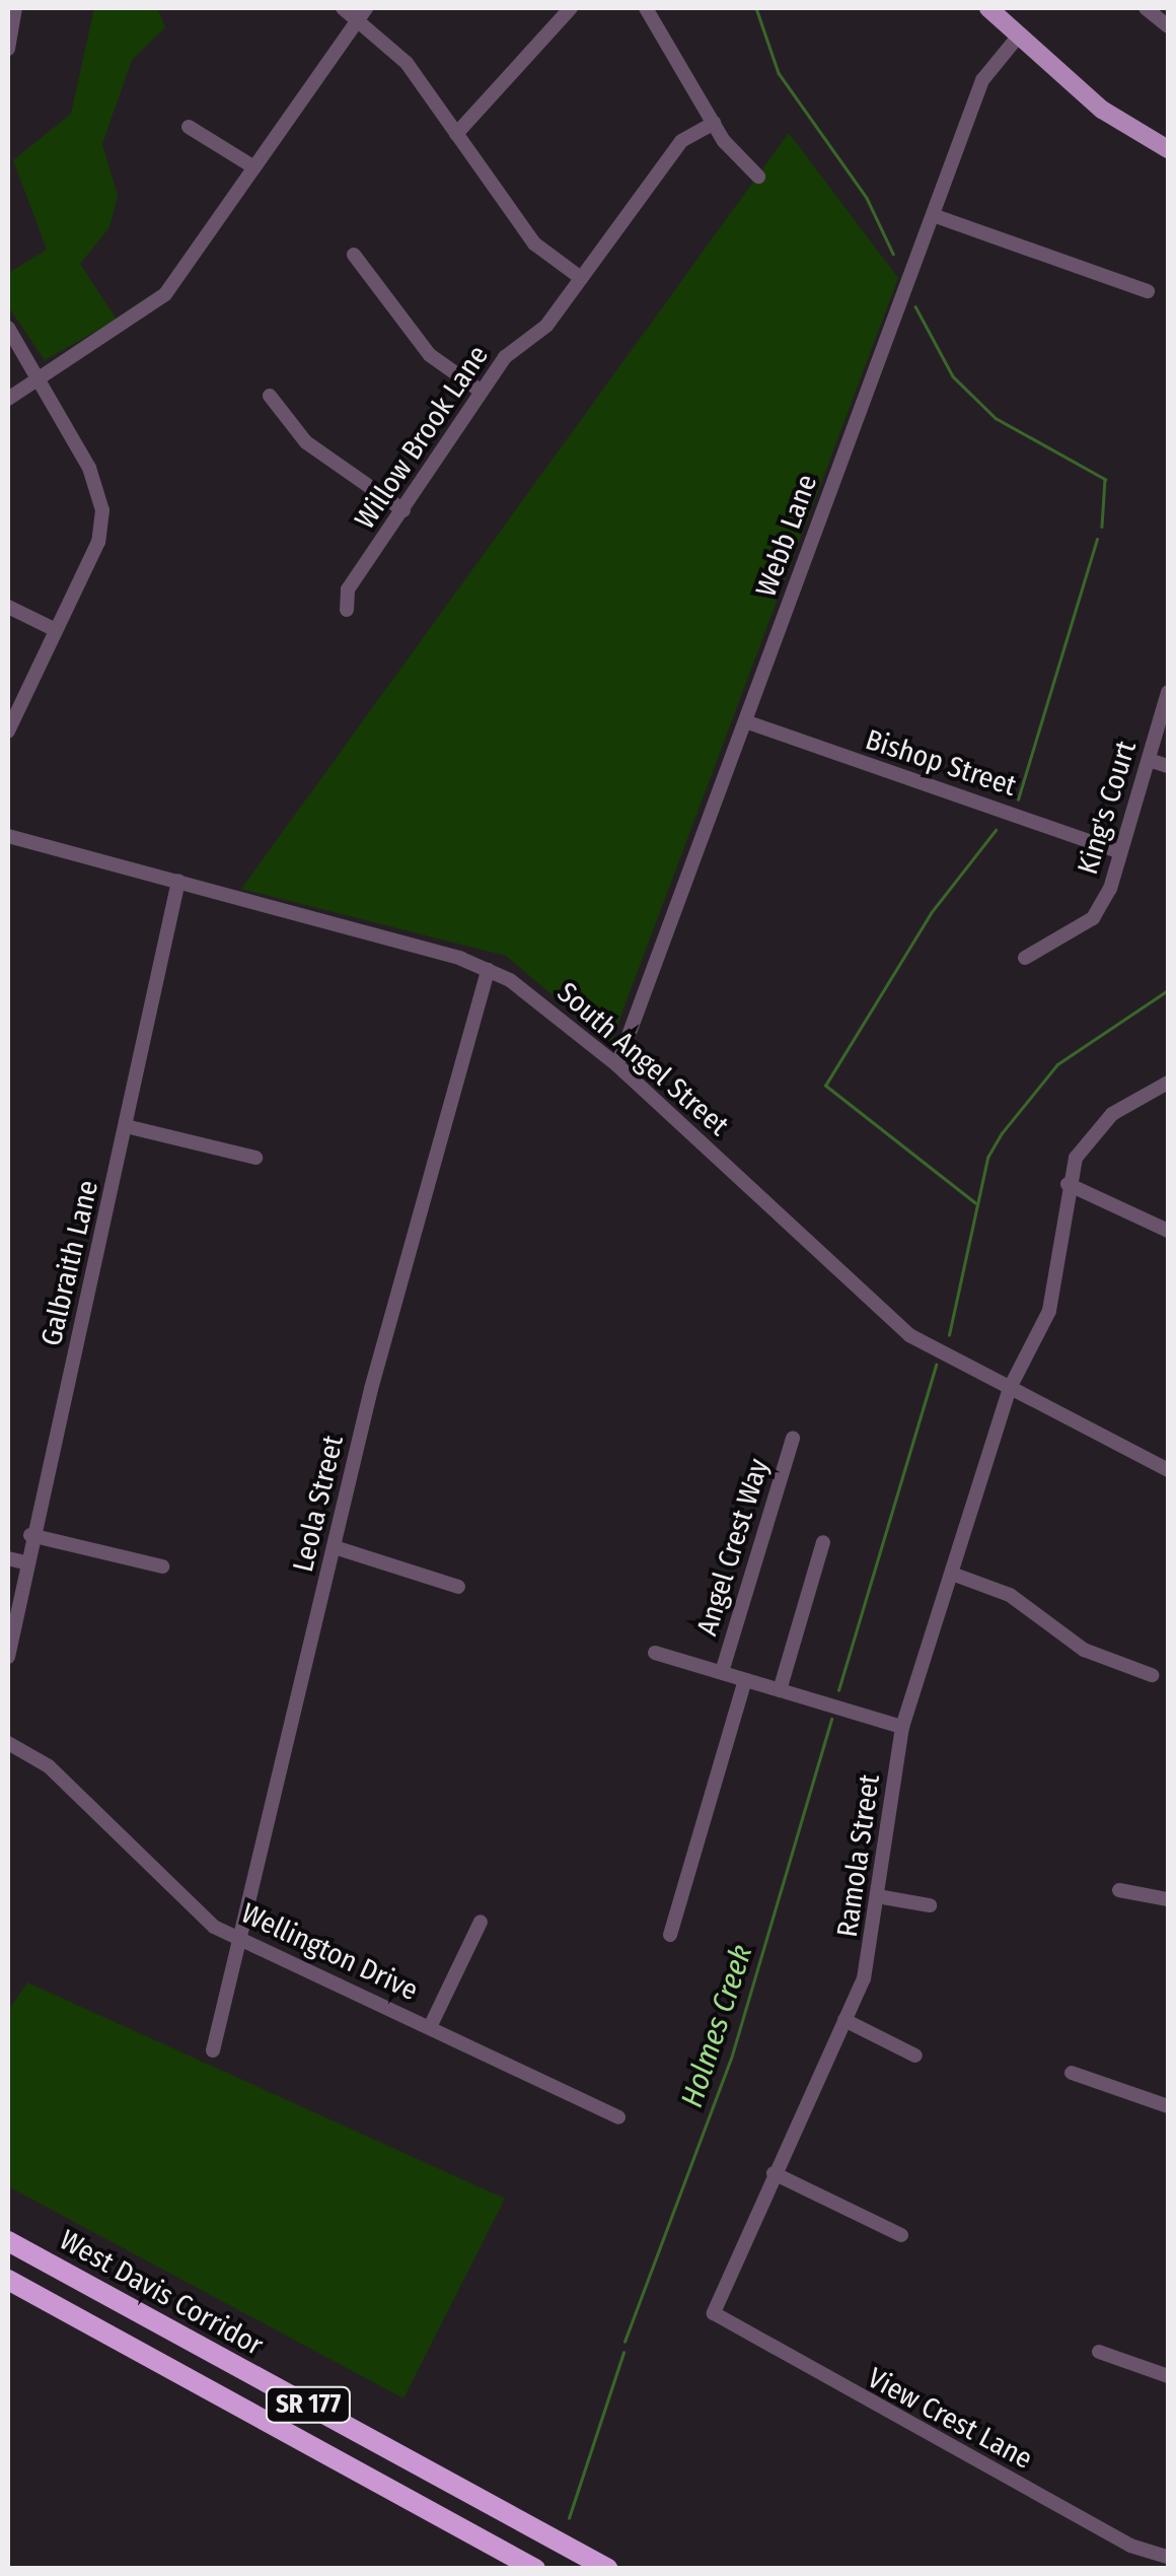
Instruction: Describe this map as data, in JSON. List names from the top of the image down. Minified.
{"streets":{"highway":["West Davis Corridor","SR 177"],"street":["Willow Brook Lane","Webb Lane","Bishop Street","King's Court","South Angel Street","Galbraith Lane","Leola Street","Angel Crest Way","Ramola Street","Wellington Drive","View Crest Lane"]},"crossings":[["Webb Lane","Bishop Street"],["Webb Lane","South Angel Street"],["Bishop Street","King's Court"],["South Angel Street","Galbraith Lane"],["South Angel Street","Leola Street"],["South Angel Street","Ramola Street"],["Leola Street","Wellington Drive"],["Ramola Street","View Crest Lane"]],"water":["Holmes Creek"]}
